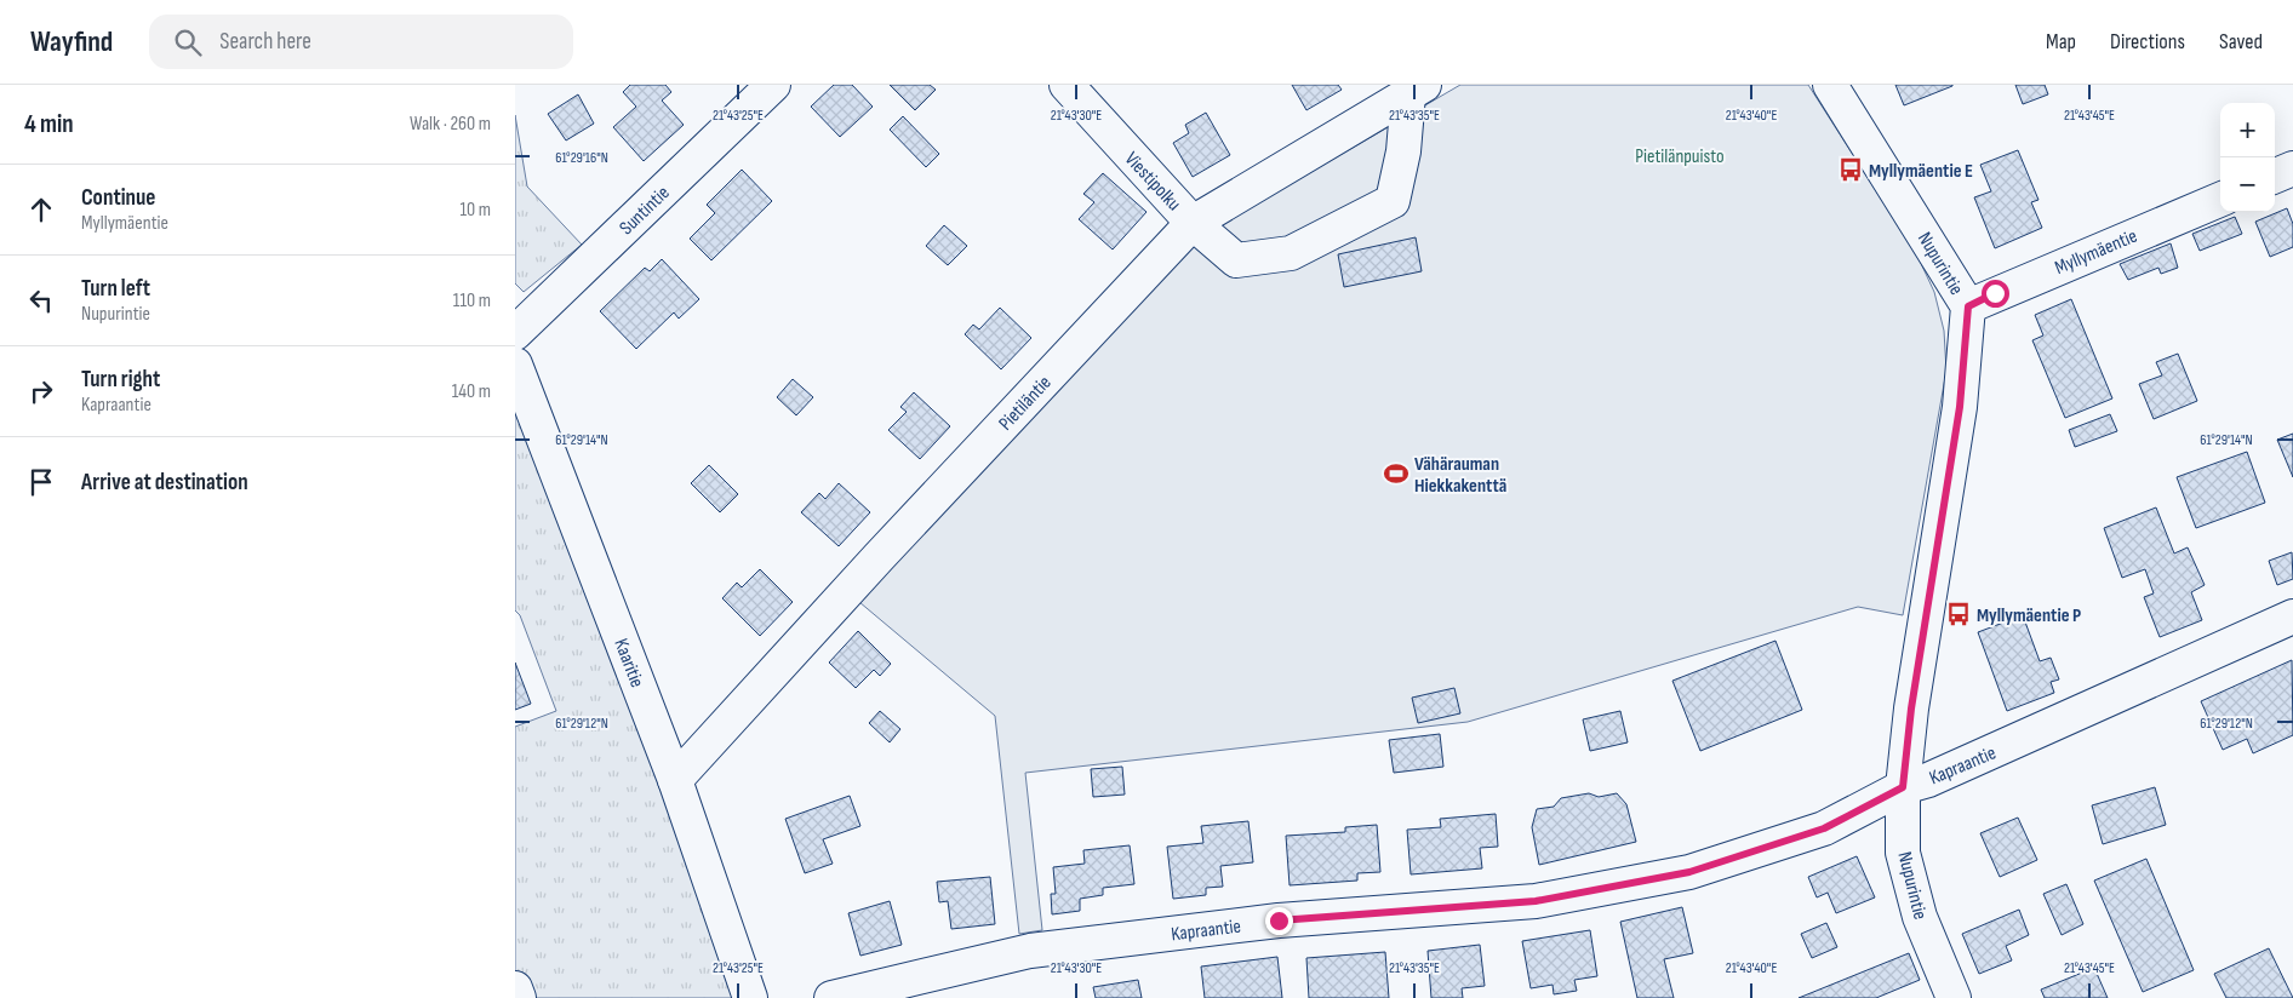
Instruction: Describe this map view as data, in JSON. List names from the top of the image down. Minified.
{"streets":{"street":["Viestipolku","Suntintie","Myllymäentie","Nupurintie","Pietiläntie","Kaaritie","Kapraantie"]},"crossings":[["Viestipolku","Pietiläntie"],["Myllymäentie","Nupurintie"],["Nupurintie","Kapraantie"],["Pietiläntie","Kaaritie"]],"parks":["Pietilänpuisto"],"places":{"bus stop":["Myllymäentie E","Myllymäentie P"],"sports":["Vähärauman Hiekkakenttä"]},"page":{"header":"Wayfind","search":"Search here","nav":["Map","Directions","Saved"],"heading":["4 min","Walk · 260 m"],"map_buttons":["+","−"],"list":[["Continue","Myllymäentie","10 m"],["Turn left","Nupurintie","110 m"],["Turn right","Kapraantie","140 m"],"Arrive at destination"]},"coordinates":["21°43'25\"E","21°43'30\"E","21°43'35\"E","21°43'40\"E","21°43'45\"E","61°29'16\"N","61°29'14\"N","61°29'12\"N"]}
